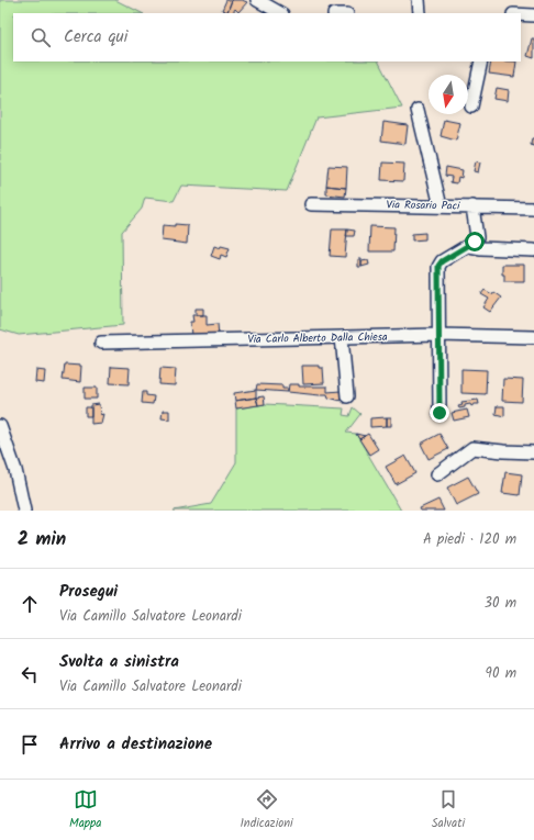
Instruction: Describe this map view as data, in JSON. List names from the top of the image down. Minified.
{"streets":{"street":["Via Rosario Paci","Via Carlo Alberto Dalla Chiesa"]},"north":"bottom","page":{"search":"Cerca qui","heading":["2 min","A piedi · 120 m"],"list":[["Prosegui","Via Camillo Salvatore Leonardi","30 m"],["Svolta a sinistra","Via Camillo Salvatore Leonardi","90 m"],"Arrivo a destinazione"],"nav":["Mappa","Indicazioni","Salvati"]}}
